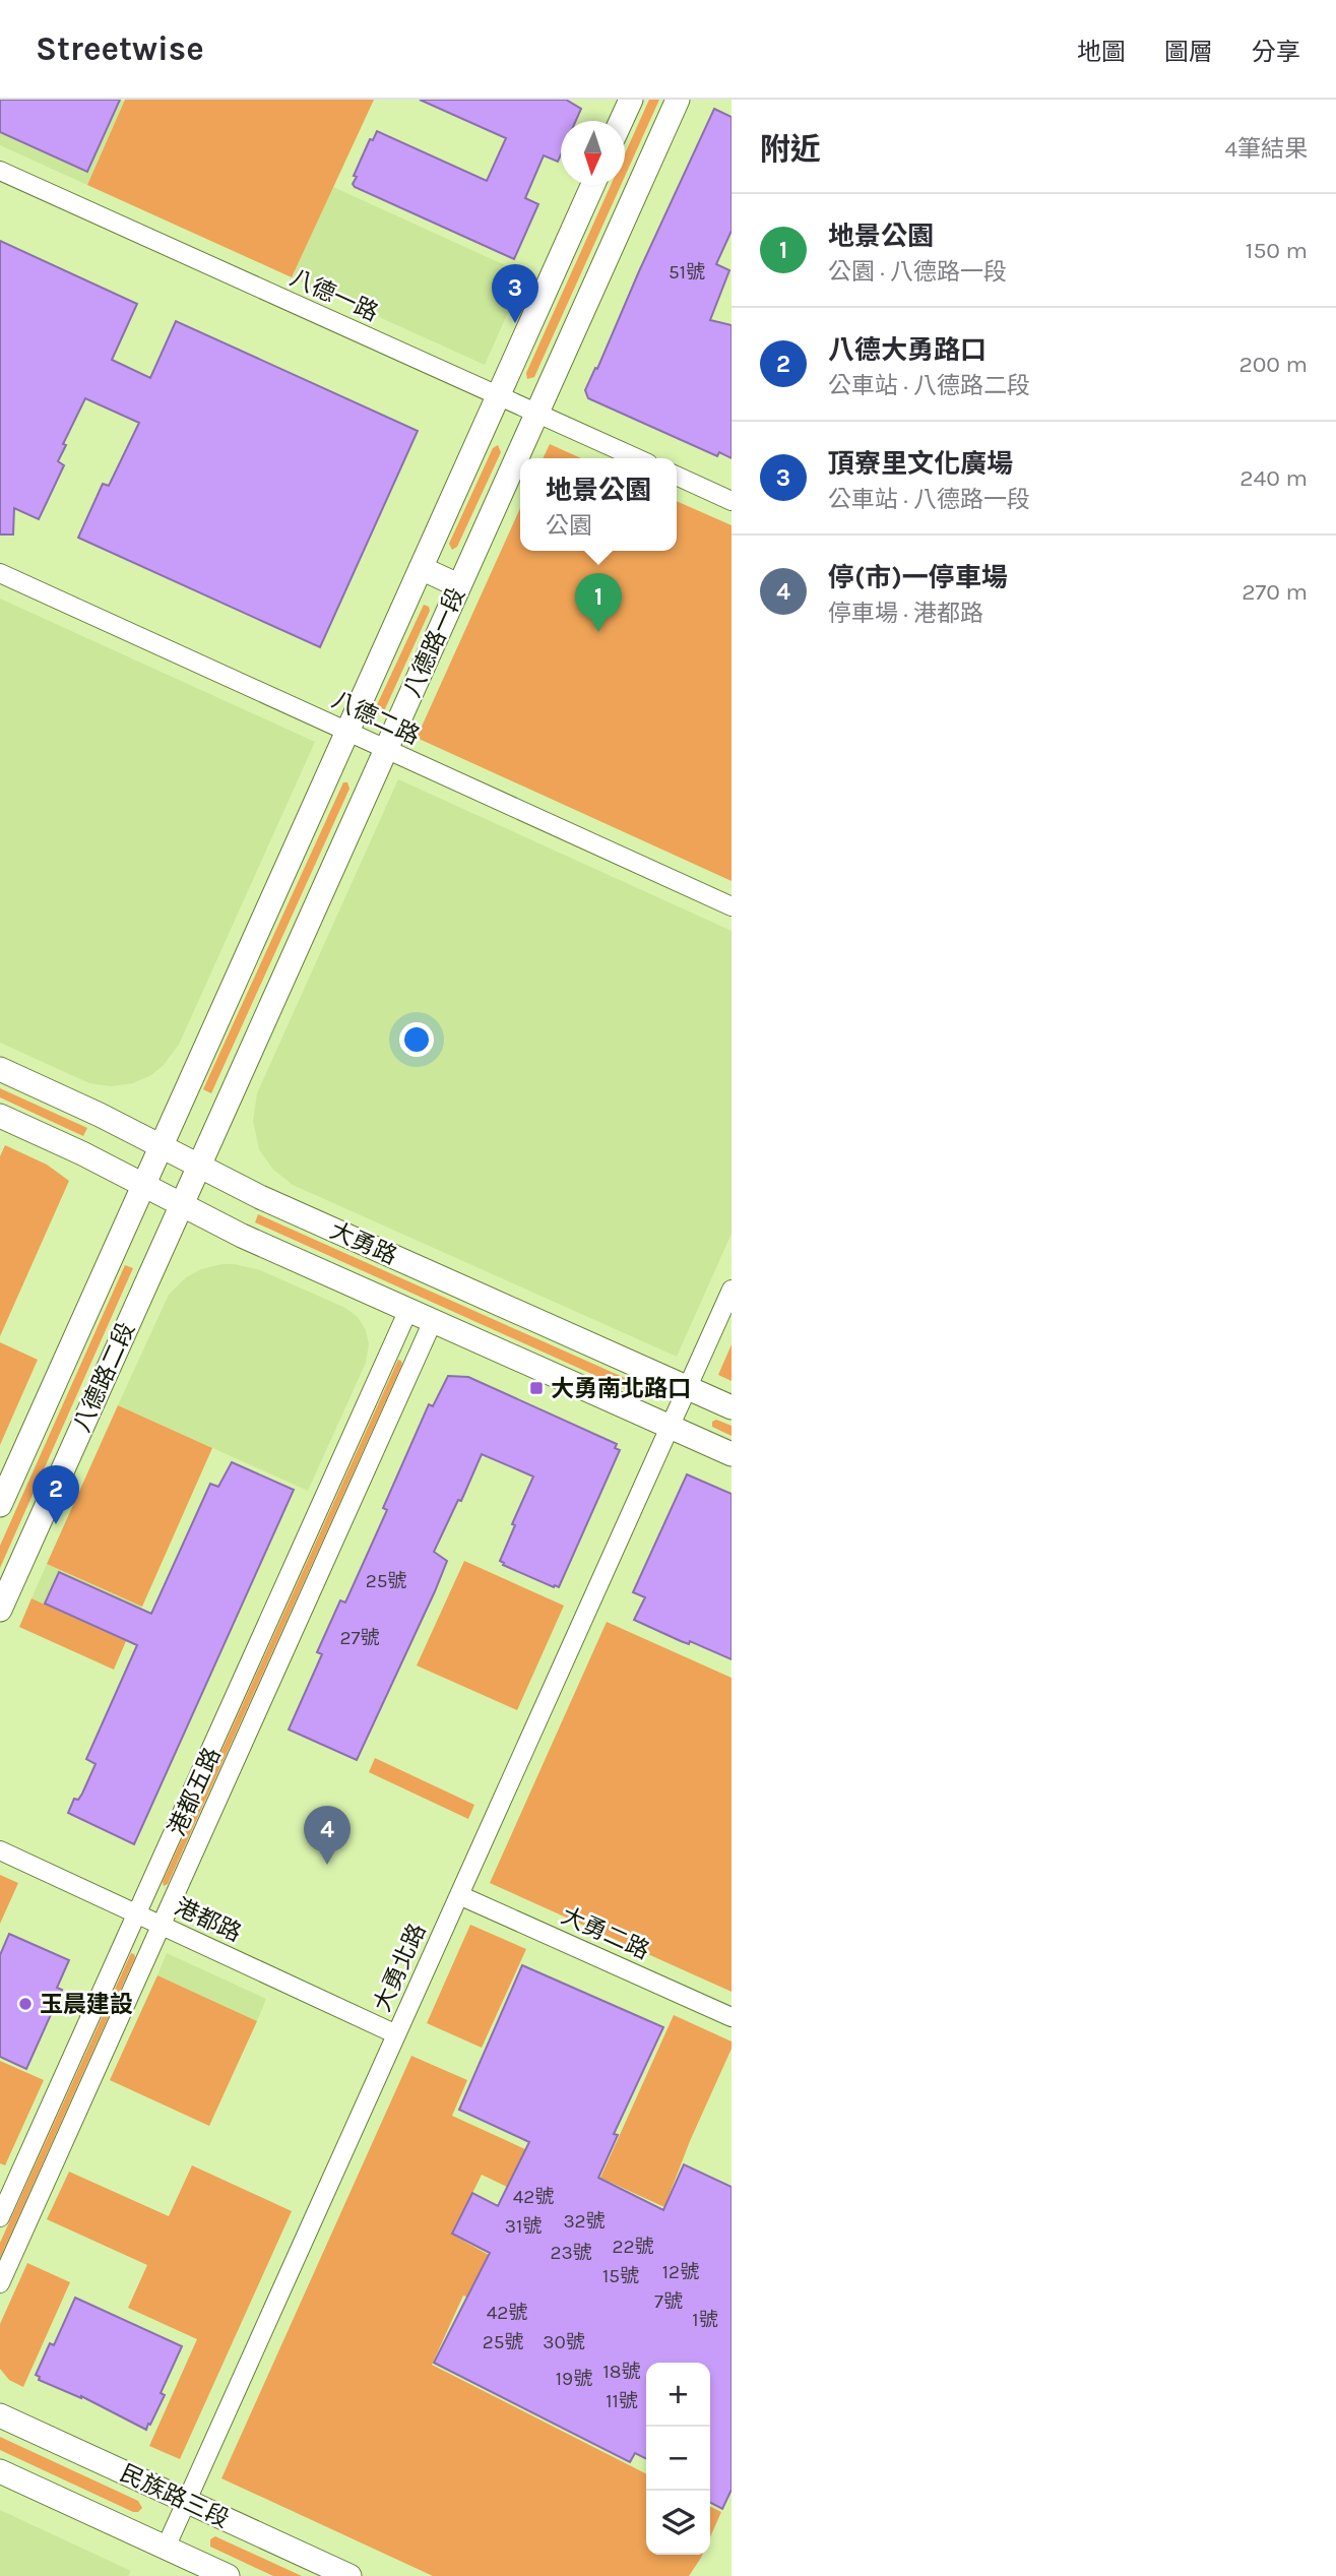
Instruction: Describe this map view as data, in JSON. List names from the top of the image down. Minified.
{"streets":{"street":["八德一路","八德路一段","八德二路","大勇路","八德路二段","港都五路","港都路","大勇二路","大勇北路","民族路三段"]},"crossings":[["八德一路","八德路一段"],["八德路一段","八德二路"],["八德路一段","大勇路"],["八德路一段","八德路二段"],["大勇路","八德路二段"],["大勇路","港都五路"],["大勇路","大勇北路"],["港都五路","港都路"],["港都路","大勇北路"],["大勇二路","大勇北路"],["大勇北路","民族路三段"]],"places":{"transit":["大勇南北路口"],"other":["玉晨建設"]},"house_numbers":["51號","25號","27號","42號","32號","31號","22號","23號","12號","15號","7號","42號","1號","25號","30號","18號","19號","11號"],"north":"bottom","page":{"header":"Streetwise","nav":["地圖","圖層","分享"],"heading":["附近","4筆結果"],"list":[{"mark":"1","name":"地景公園","note":"公園 · 八德路一段","value":"150 m"},{"mark":"2","name":"八德大勇路口","note":"公車站 · 八德路二段","value":"200 m"},{"mark":"3","name":"頂寮里文化廣場","note":"公車站 · 八德路一段","value":"240 m"},{"mark":"4","name":"停(市)一停車場","note":"停車場 · 港都路","value":"270 m"}],"pins":["3","1","2","4"],"popup":["地景公園","公園"],"map_buttons":["+","−"]}}
